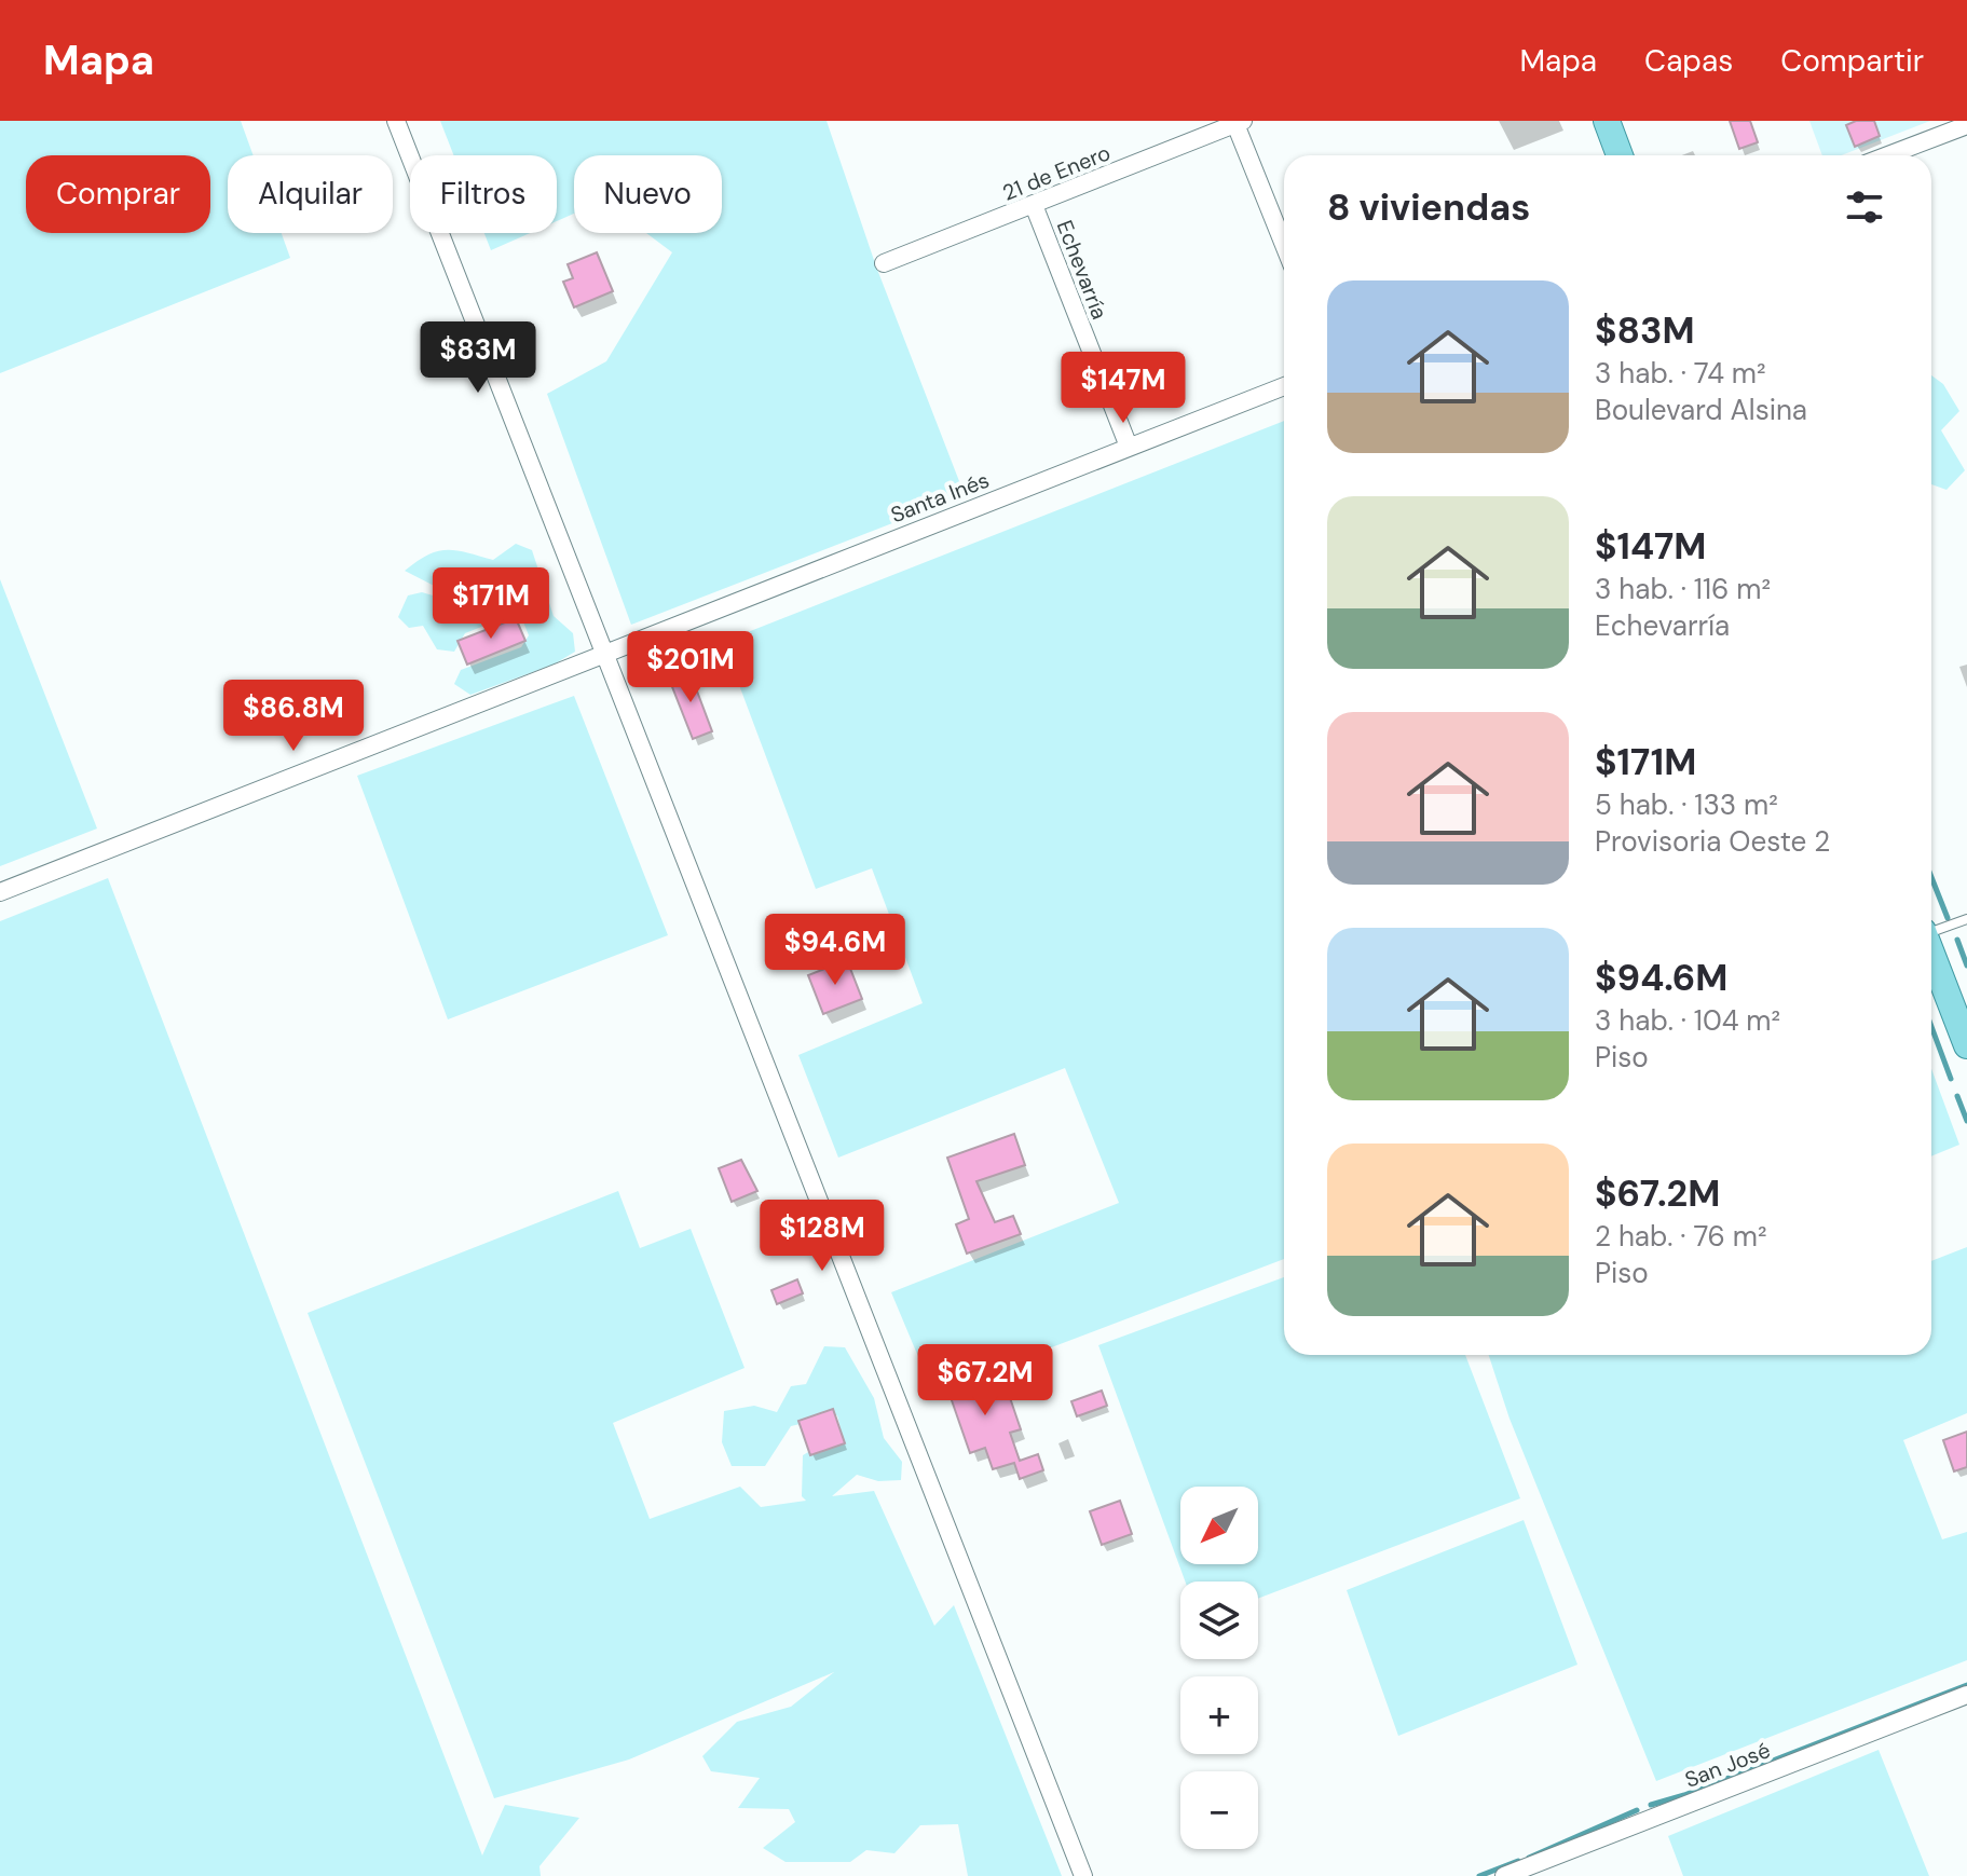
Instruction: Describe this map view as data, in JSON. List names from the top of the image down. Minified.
{"streets":{"street":["21 de Enero","Echevarría","Santa Inés","San José"]},"crossings":[["21 de Enero","Echevarría"],["Echevarría","Santa Inés"]],"north":"bottom left","page":{"header":"Mapa","nav":["Mapa","Capas","Compartir"],"chip":["Comprar","Alquilar","Filtros","Nuevo"],"heading":"8 viviendas","list":[{"name":"$83M","note":"3 hab. · 74 m² · Boulevard Alsina"},{"name":"$147M","note":"3 hab. · 116 m² · Echevarría"},{"name":"$171M","note":"5 hab. · 133 m² · Provisoria Oeste 2"},{"name":"$94.6M","note":"3 hab. · 104 m² · Piso"},{"name":"$67.2M","note":"2 hab. · 76 m² · Piso"}],"price":["$83M","$147M","$171M","$201M","$86.8M","$94.6M","$128M","$67.2M"],"map_buttons":["+","−"]}}
